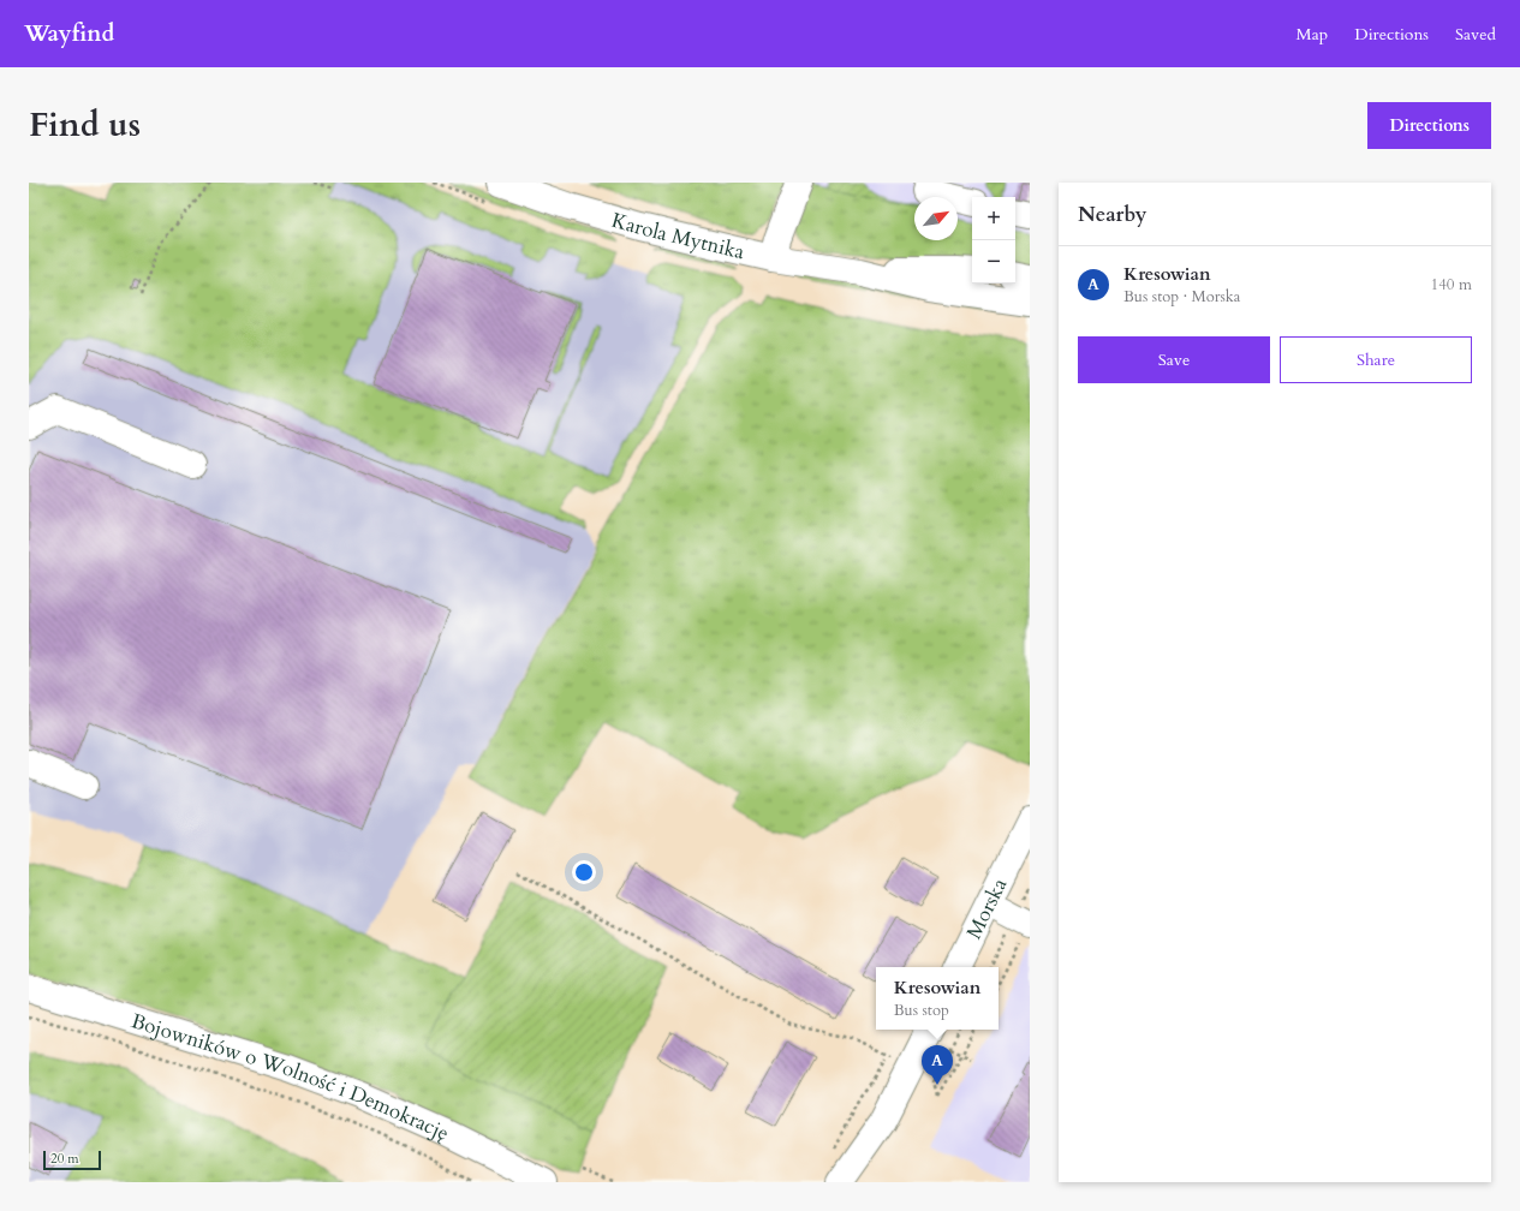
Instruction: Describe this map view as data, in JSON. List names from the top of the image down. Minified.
{"streets":{"main road":["Karola Mytnika","Morska","Bojowników o Wolność i Demokrację"]},"scale_bar":"20 m","north":"top right","page":{"header":"Wayfind","nav":["Map","Directions","Saved"],"title":"Find us","buttons":["Directions",["Save","Share"]],"heading":"Nearby","map_buttons":["+","−"],"list":[{"mark":"A","name":"Kresowian","note":"Bus stop · Morska","value":"140 m"}],"popup":["Kresowian","Bus stop"],"pins":"A","scale":"20 m"}}
